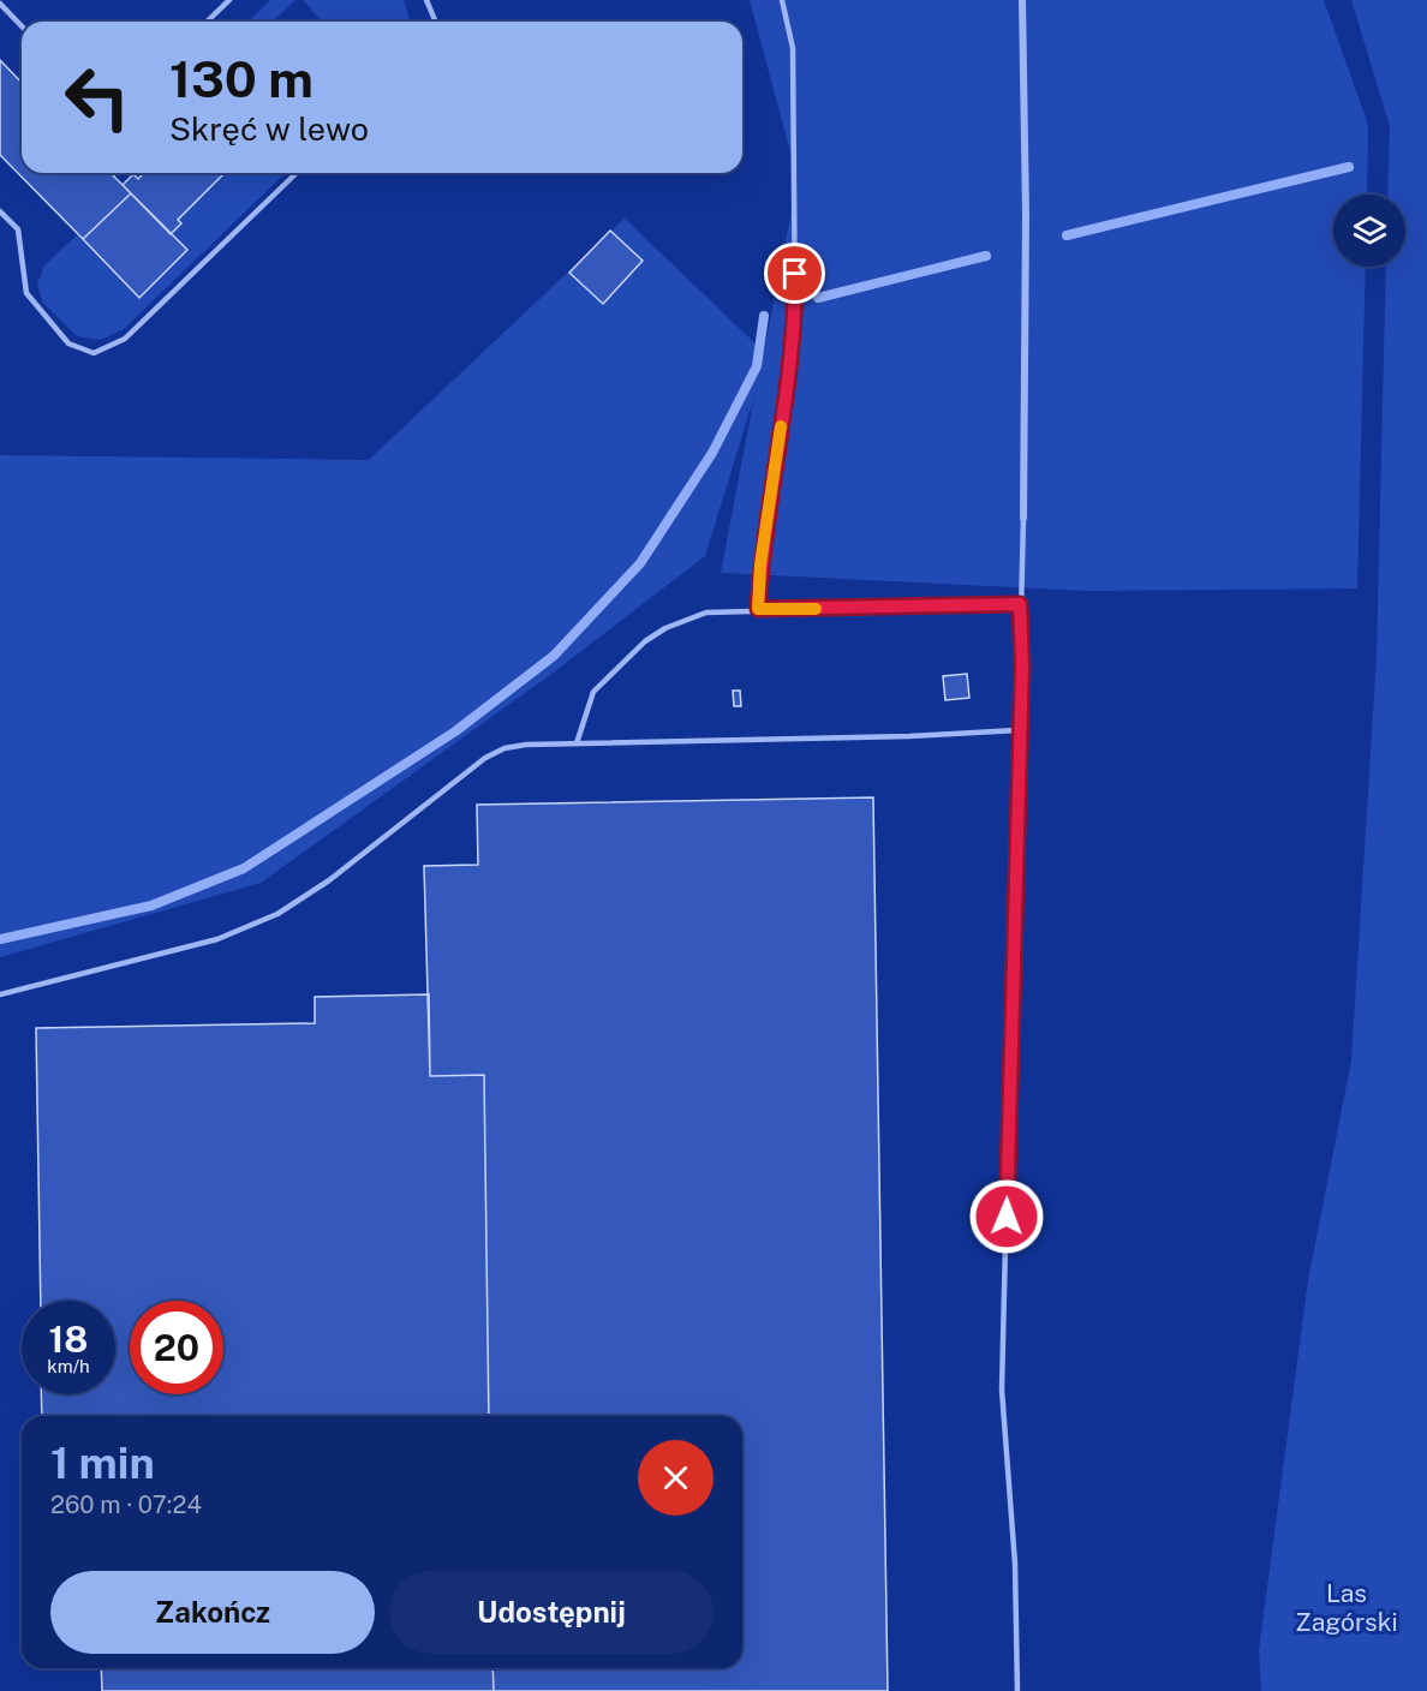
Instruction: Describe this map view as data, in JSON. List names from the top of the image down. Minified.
{"parks":["Las Zagórski"],"page":{"turn":["130 m","Skręć w lewo"],"speed":"18 km/h","limit":"20","heading":["1 min","260 m · 07:24"],"buttons":["Zakończ","Udostępnij"]}}
